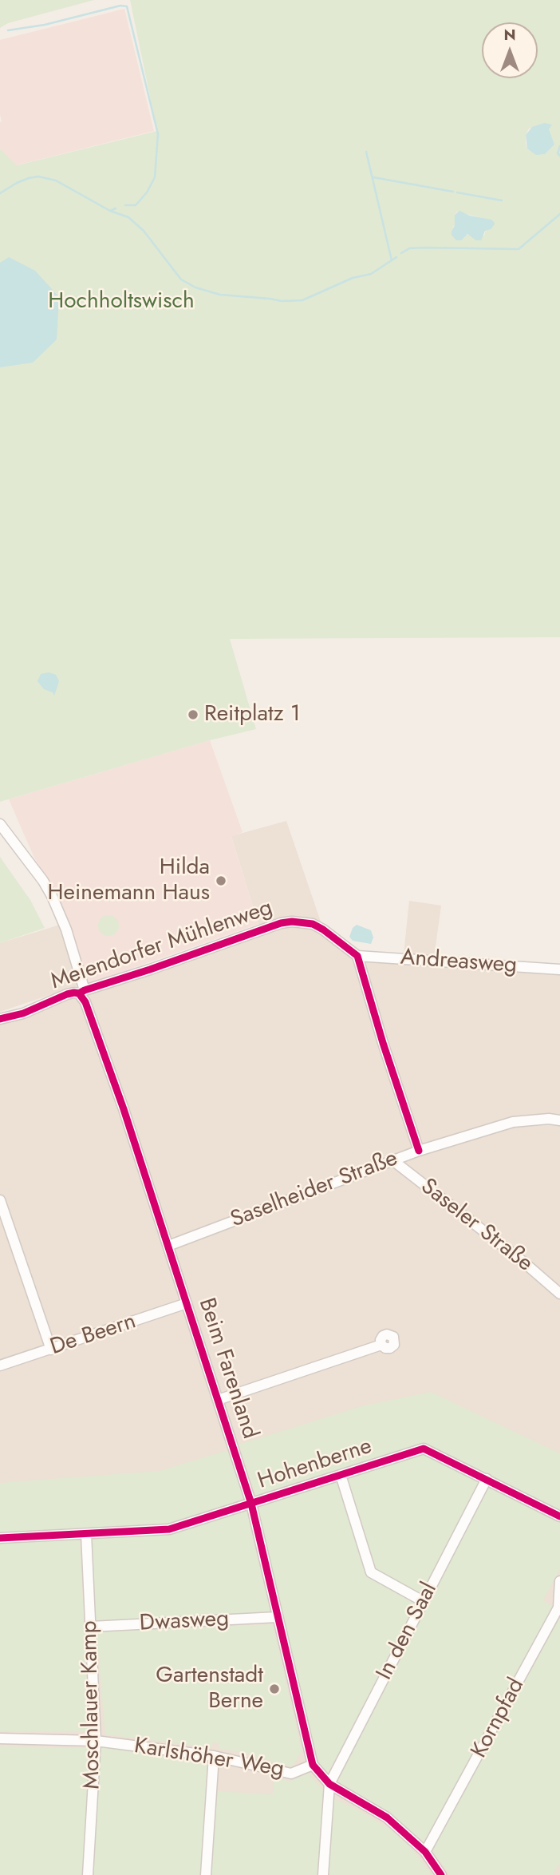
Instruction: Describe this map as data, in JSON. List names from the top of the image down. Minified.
{"streets":{"street":["Meiendorfer Mühlenweg","Andreasweg","Saselheider Straße","Saseler Straße","De Beern","Beim Farenland","Hohenberne","Dwasweg","In den Saal","Moschlauer Kamp","Kornpfad","Karlshöher Weg"]},"crossings":[["Meiendorfer Mühlenweg","Andreasweg"],["Meiendorfer Mühlenweg","Beim Farenland"],["Saselheider Straße","Saseler Straße"],["Saselheider Straße","Beim Farenland"],["De Beern","Beim Farenland"],["Beim Farenland","Hohenberne"],["Beim Farenland","Dwasweg"],["Beim Farenland","Karlshöher Weg"],["Hohenberne","In den Saal"],["Hohenberne","Moschlauer Kamp"],["Dwasweg","Moschlauer Kamp"],["In den Saal","Karlshöher Weg"],["Moschlauer Kamp","Karlshöher Weg"],["Kornpfad","Karlshöher Weg"]],"parks":["Hochholtswisch"],"places":["Reitplatz 1","Hilda Heinemann Haus","Gartenstadt Berne"],"north":"top"}
